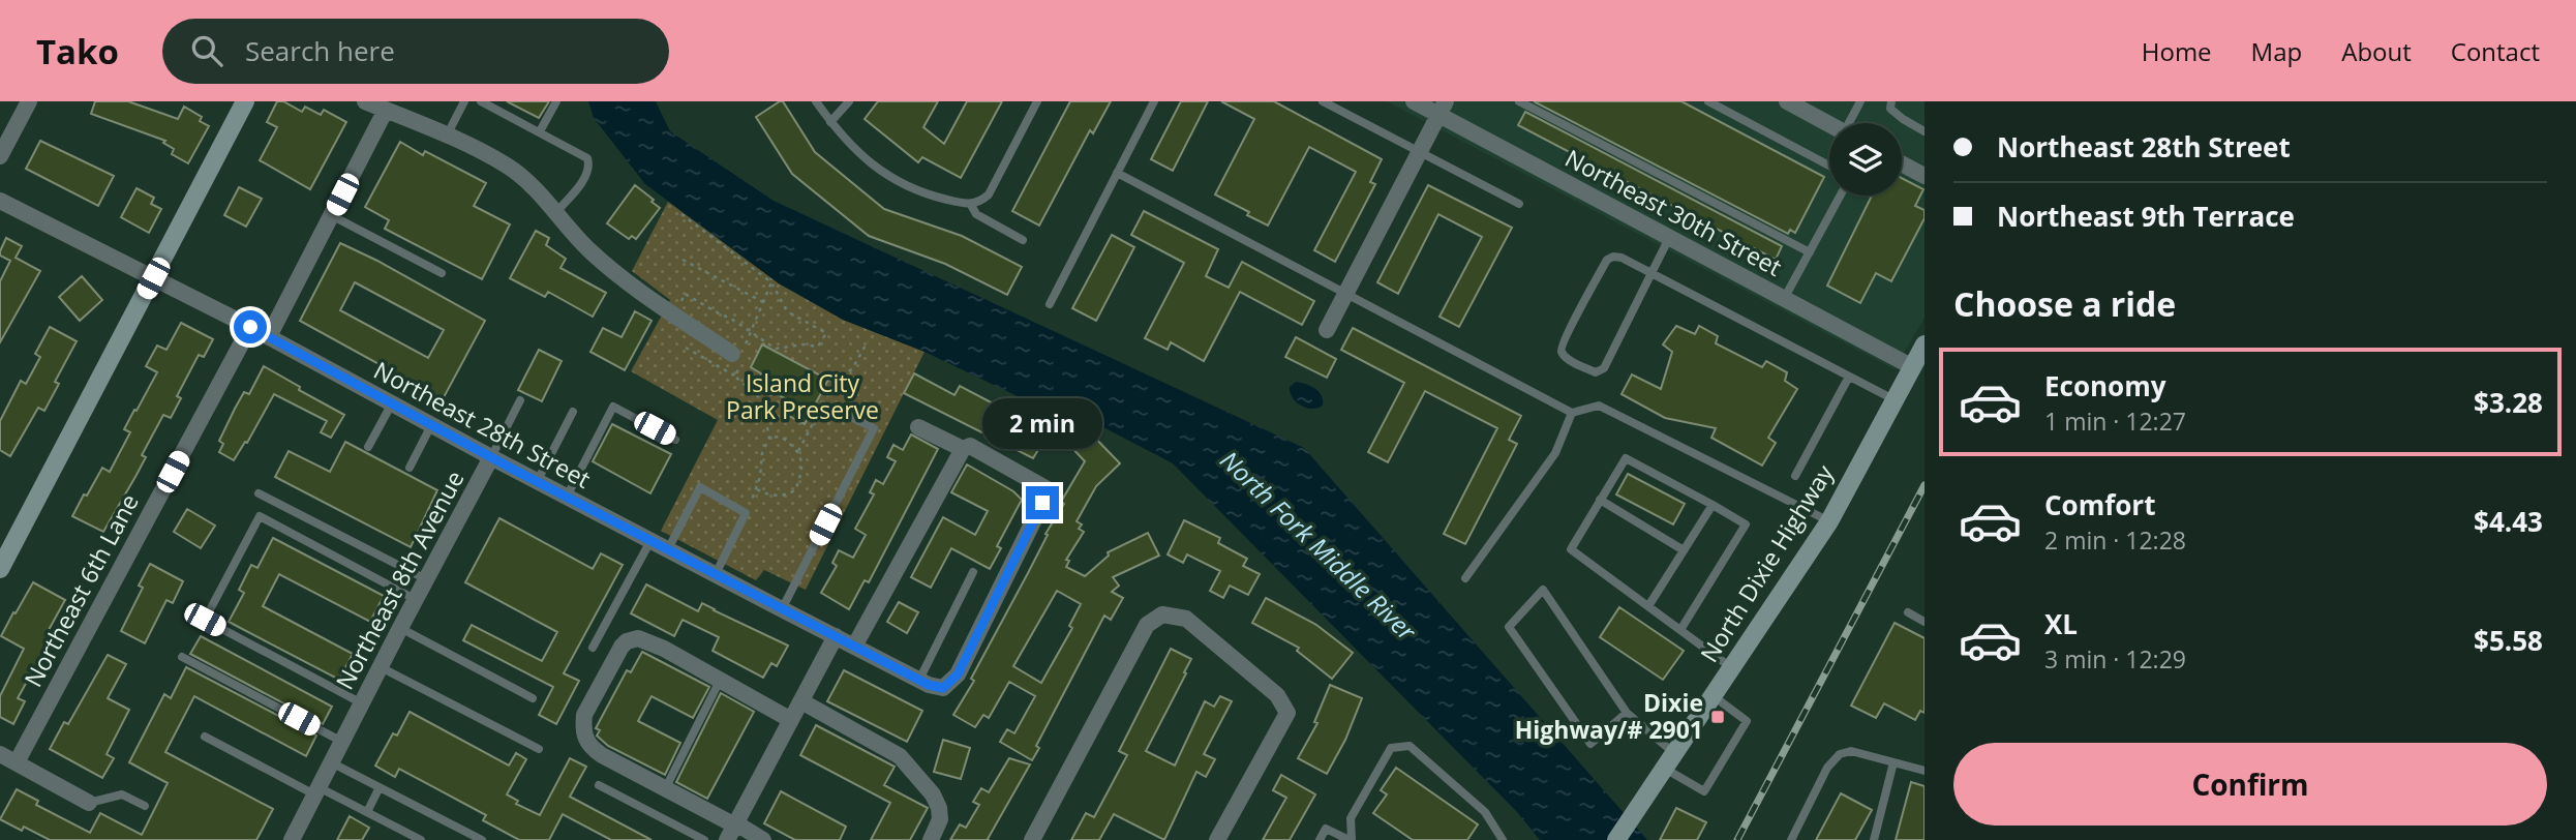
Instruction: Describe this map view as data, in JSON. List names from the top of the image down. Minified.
{"streets":{"main road":["North Dixie Highway"],"street":["Northeast 30th Street","Northeast 28th Street","Northeast 8th Avenue","Northeast 6th Lane"]},"crossings":[["Northeast 30th Street","North Dixie Highway"],["Northeast 28th Street","Northeast 8th Avenue"],["Northeast 28th Street","Northeast 6th Lane"]],"water":["North Fork Middle River"],"parks":["Island City Park Preserve"],"places":{"transit":["Dixie Highway/# 2901"]},"page":{"header":"Tako","search":"Search here","nav":["Home","Map","About","Contact"],"banner":["Northeast 28th Street","Northeast 9th Terrace"],"heading":"Choose a ride","list":[{"name":"Economy","note":"1 min · 12:27","value":"$3.28"},{"name":"Comfort","note":"2 min · 12:28","value":"$4.43"},{"name":"XL","note":"3 min · 12:29","value":"$5.58"}],"bubble":"2 min","buttons":"Confirm"}}
